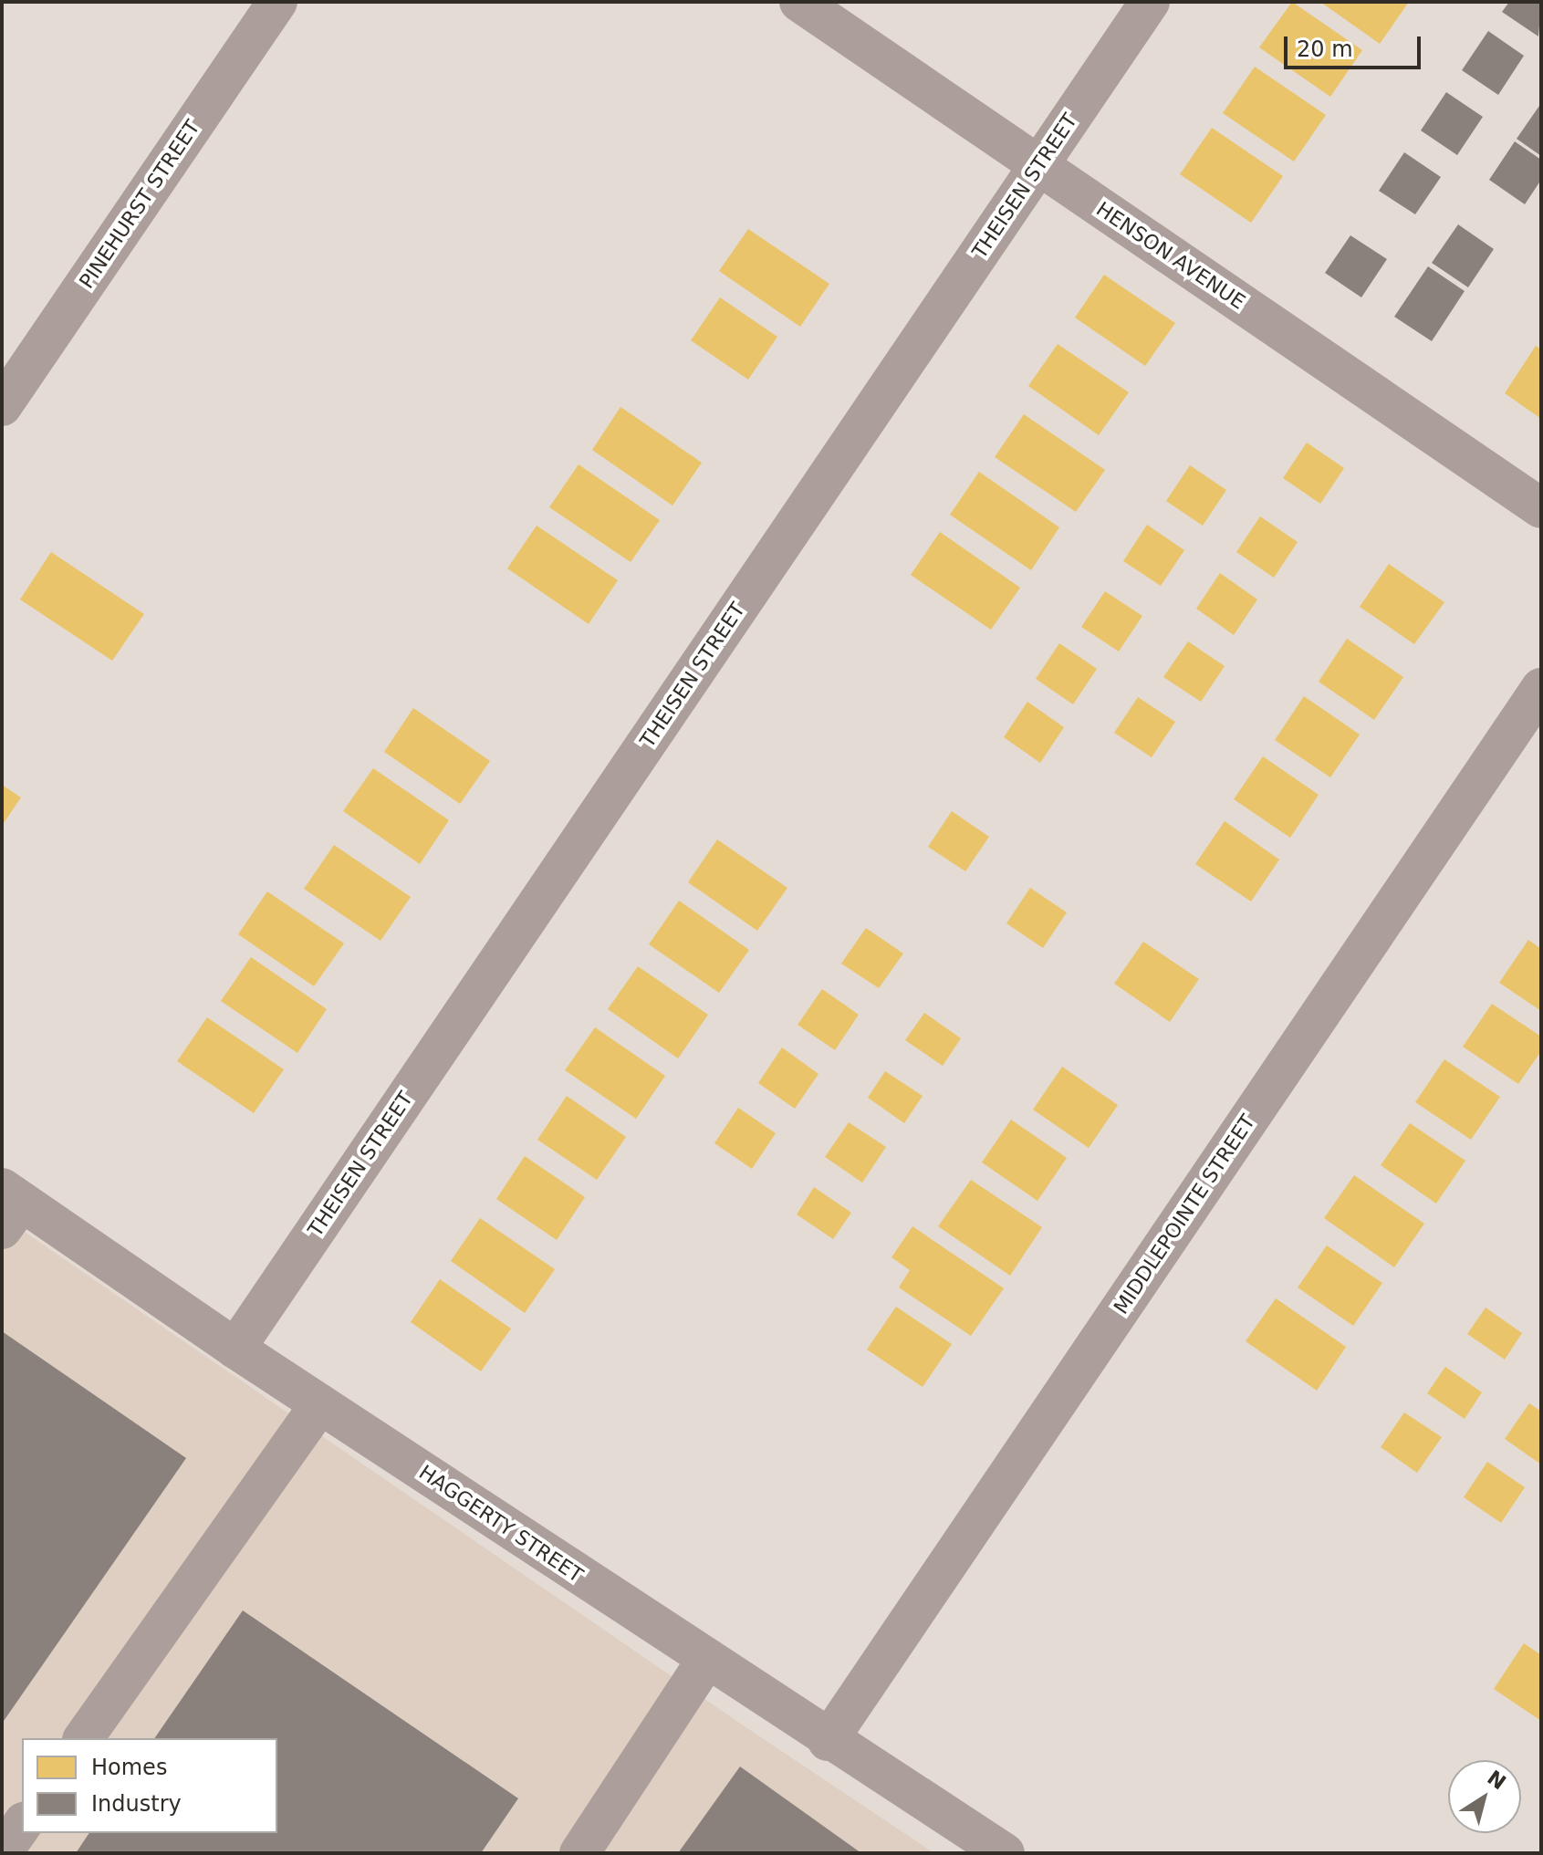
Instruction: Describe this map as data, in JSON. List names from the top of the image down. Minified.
{"streets":{"street":["THEISEN STREET","PINEHURST STREET","HENSON AVENUE","MIDDLEPOINTE STREET","HAGGERTY STREET"]},"crossings":[["THEISEN STREET","HENSON AVENUE"],["THEISEN STREET","HAGGERTY STREET"],["MIDDLEPOINTE STREET","HAGGERTY STREET"]],"legend":["Homes","Industry"],"scale_bar":"20 m","north":"top right"}
